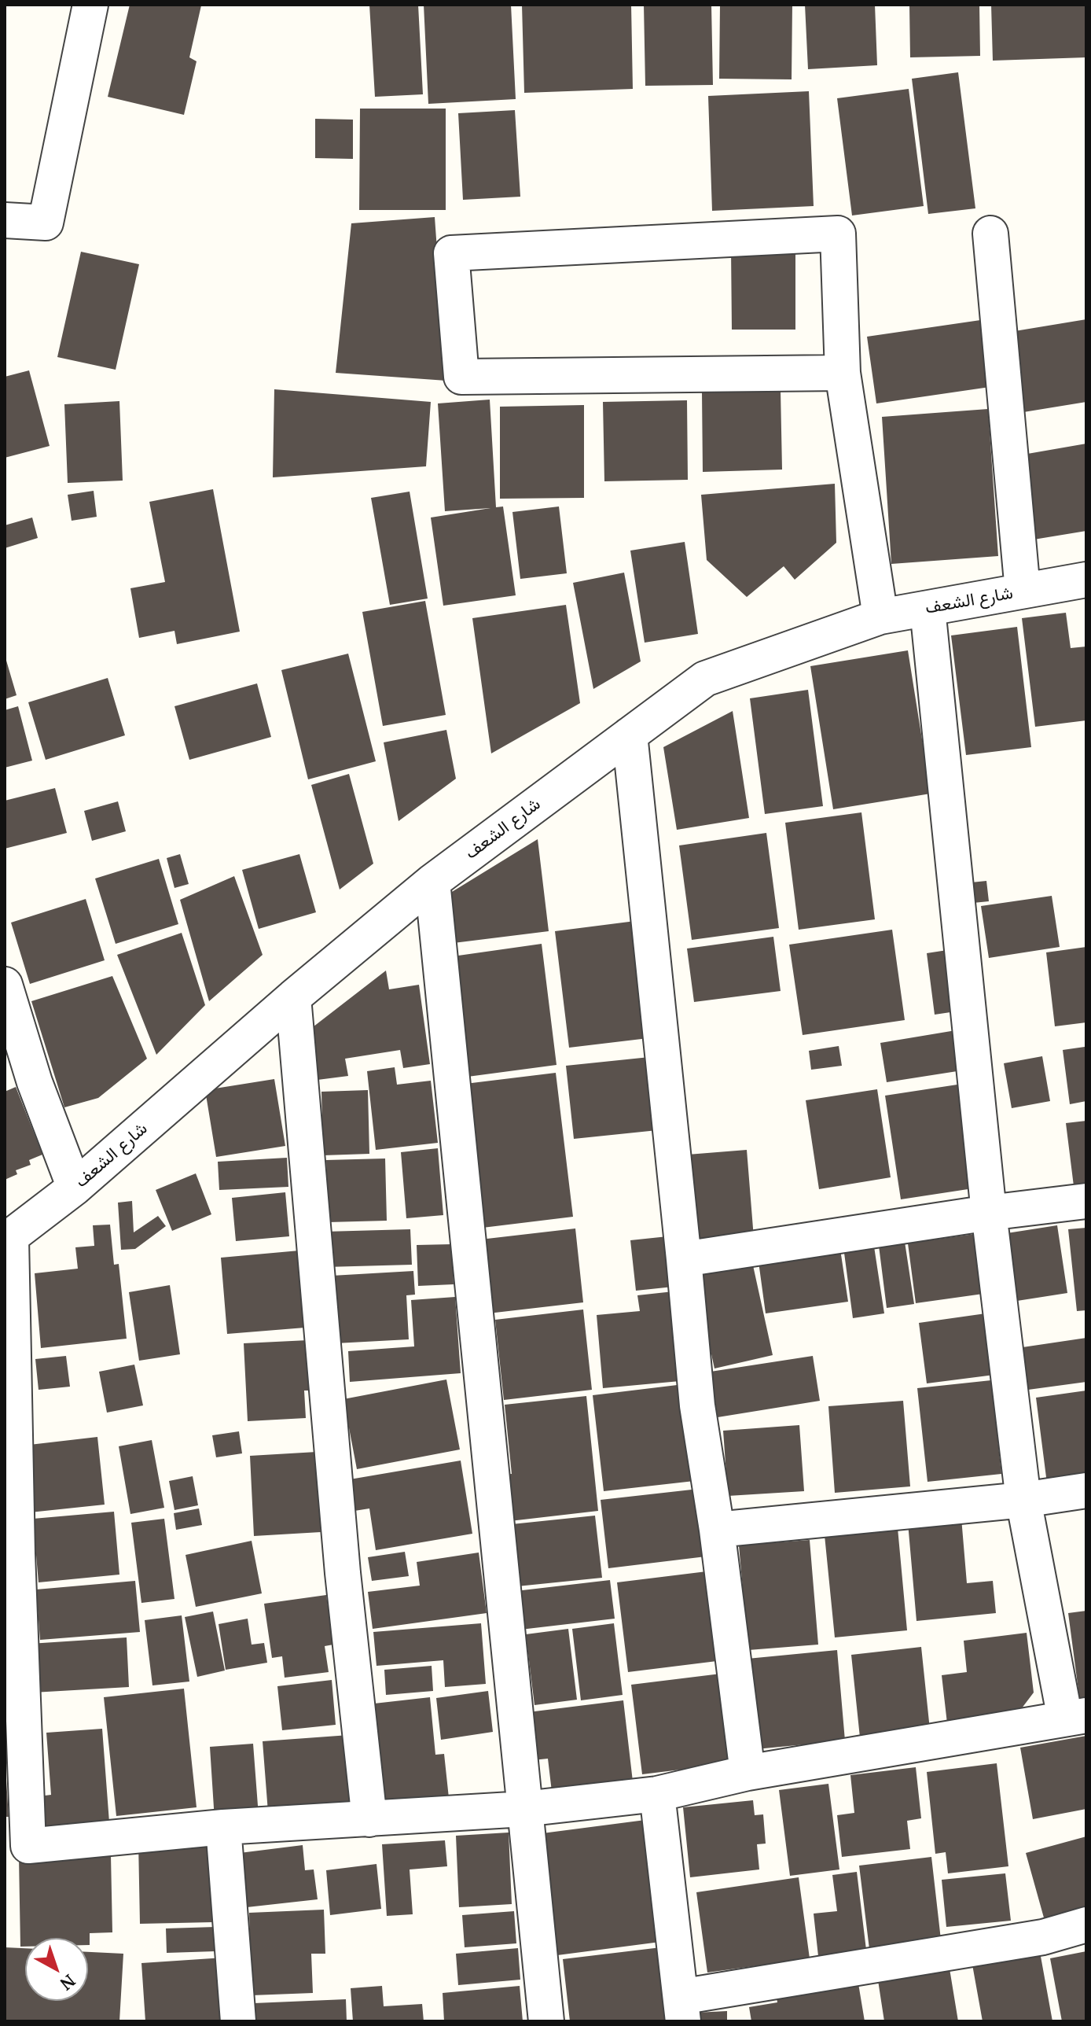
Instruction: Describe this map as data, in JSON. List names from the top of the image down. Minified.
{"streets":{"street":["شارع الشعف"]},"north":"bottom right"}
